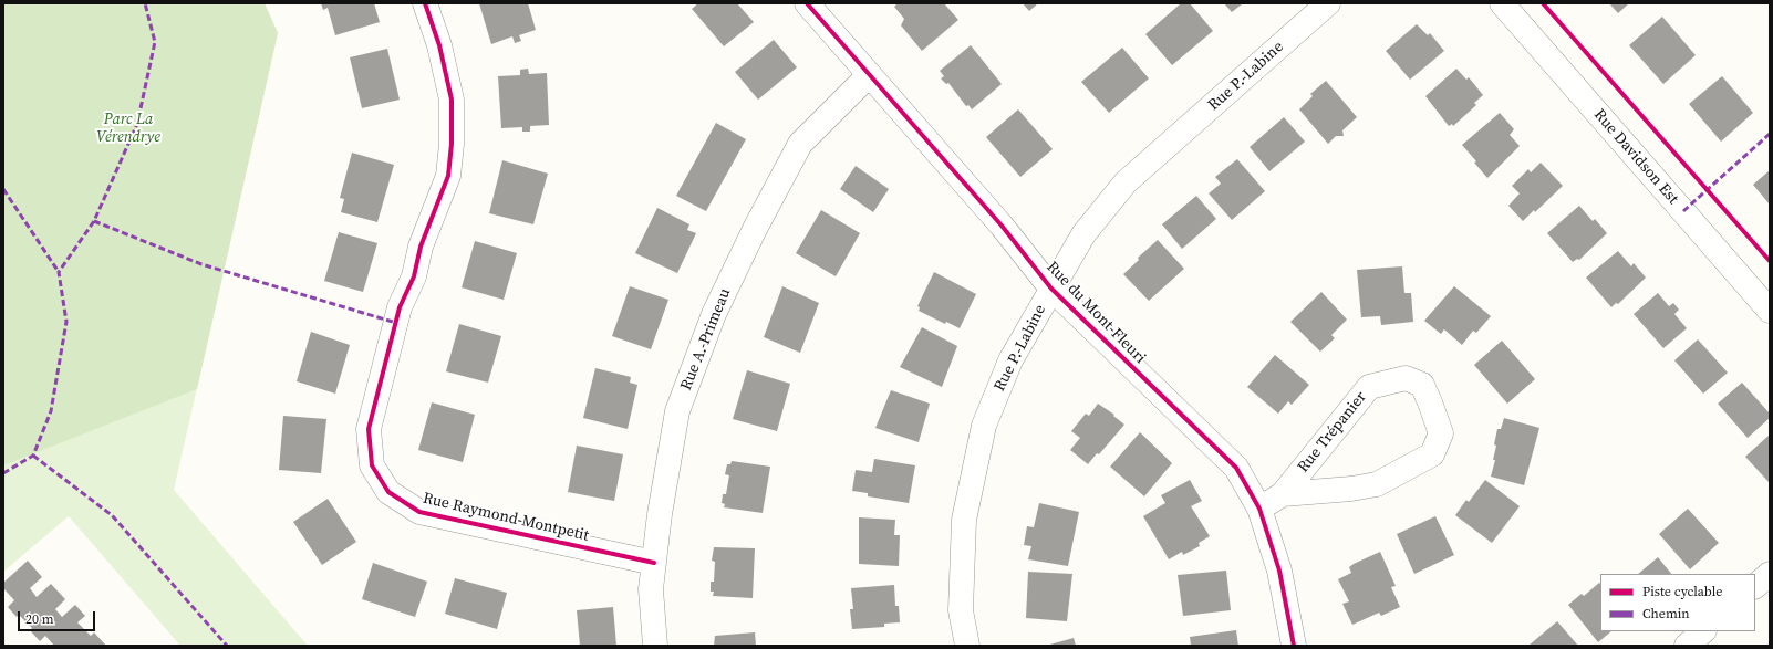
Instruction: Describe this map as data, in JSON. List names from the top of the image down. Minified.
{"streets":{"street":["Rue P.-Labine","Rue Davidson Est","Rue du Mont-Fleuri","Rue A.-Primeau","Rue Trépanier","Rue Raymond-Montpetit"]},"crossings":[["Rue P.-Labine","Rue du Mont-Fleuri"],["Rue du Mont-Fleuri","Rue A.-Primeau"],["Rue du Mont-Fleuri","Rue Trépanier"],["Rue A.-Primeau","Rue Raymond-Montpetit"]],"parks":["Parc La Vérendrye"],"legend":["Piste cyclable","Chemin"],"scale_bar":"20 m"}
